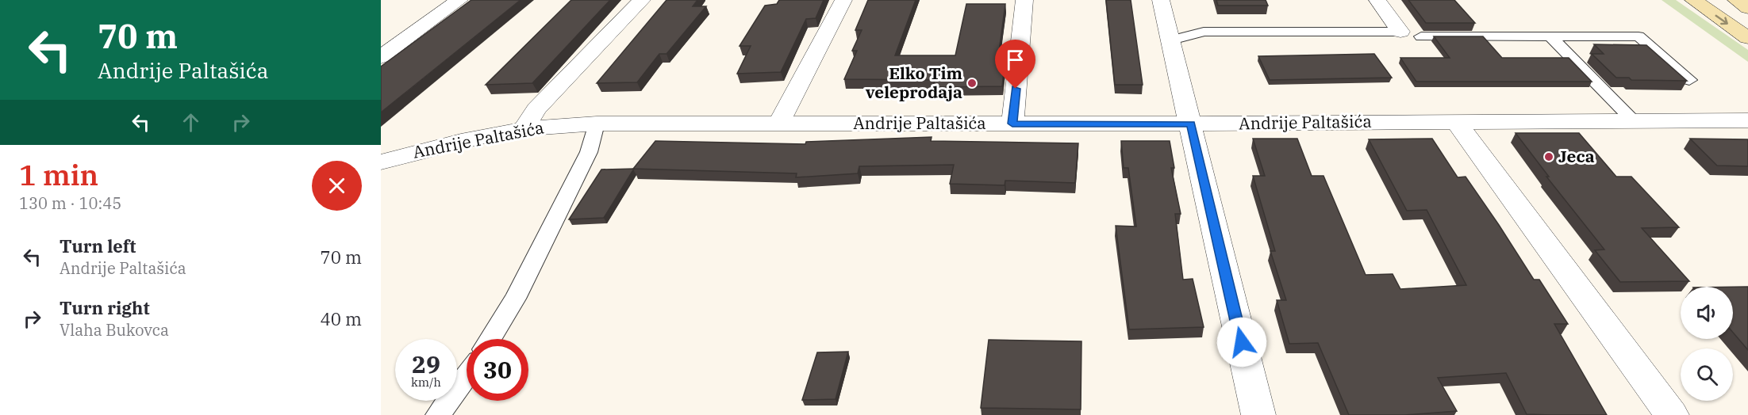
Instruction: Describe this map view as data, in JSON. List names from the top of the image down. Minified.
{"streets":{"street":["Andrije Paltašića"]},"places":["Elko Tim veleprodaja","Jeca"],"page":{"turn":["70 m","Andrije Paltašića"],"heading":["1 min","130 m · 10:45"],"list":[{"name":"Turn left","note":"Andrije Paltašića","value":"70 m"},{"name":"Turn right","note":"Vlaha Bukovca","value":"40 m"}],"speed":"29 km/h","limit":"30"}}
